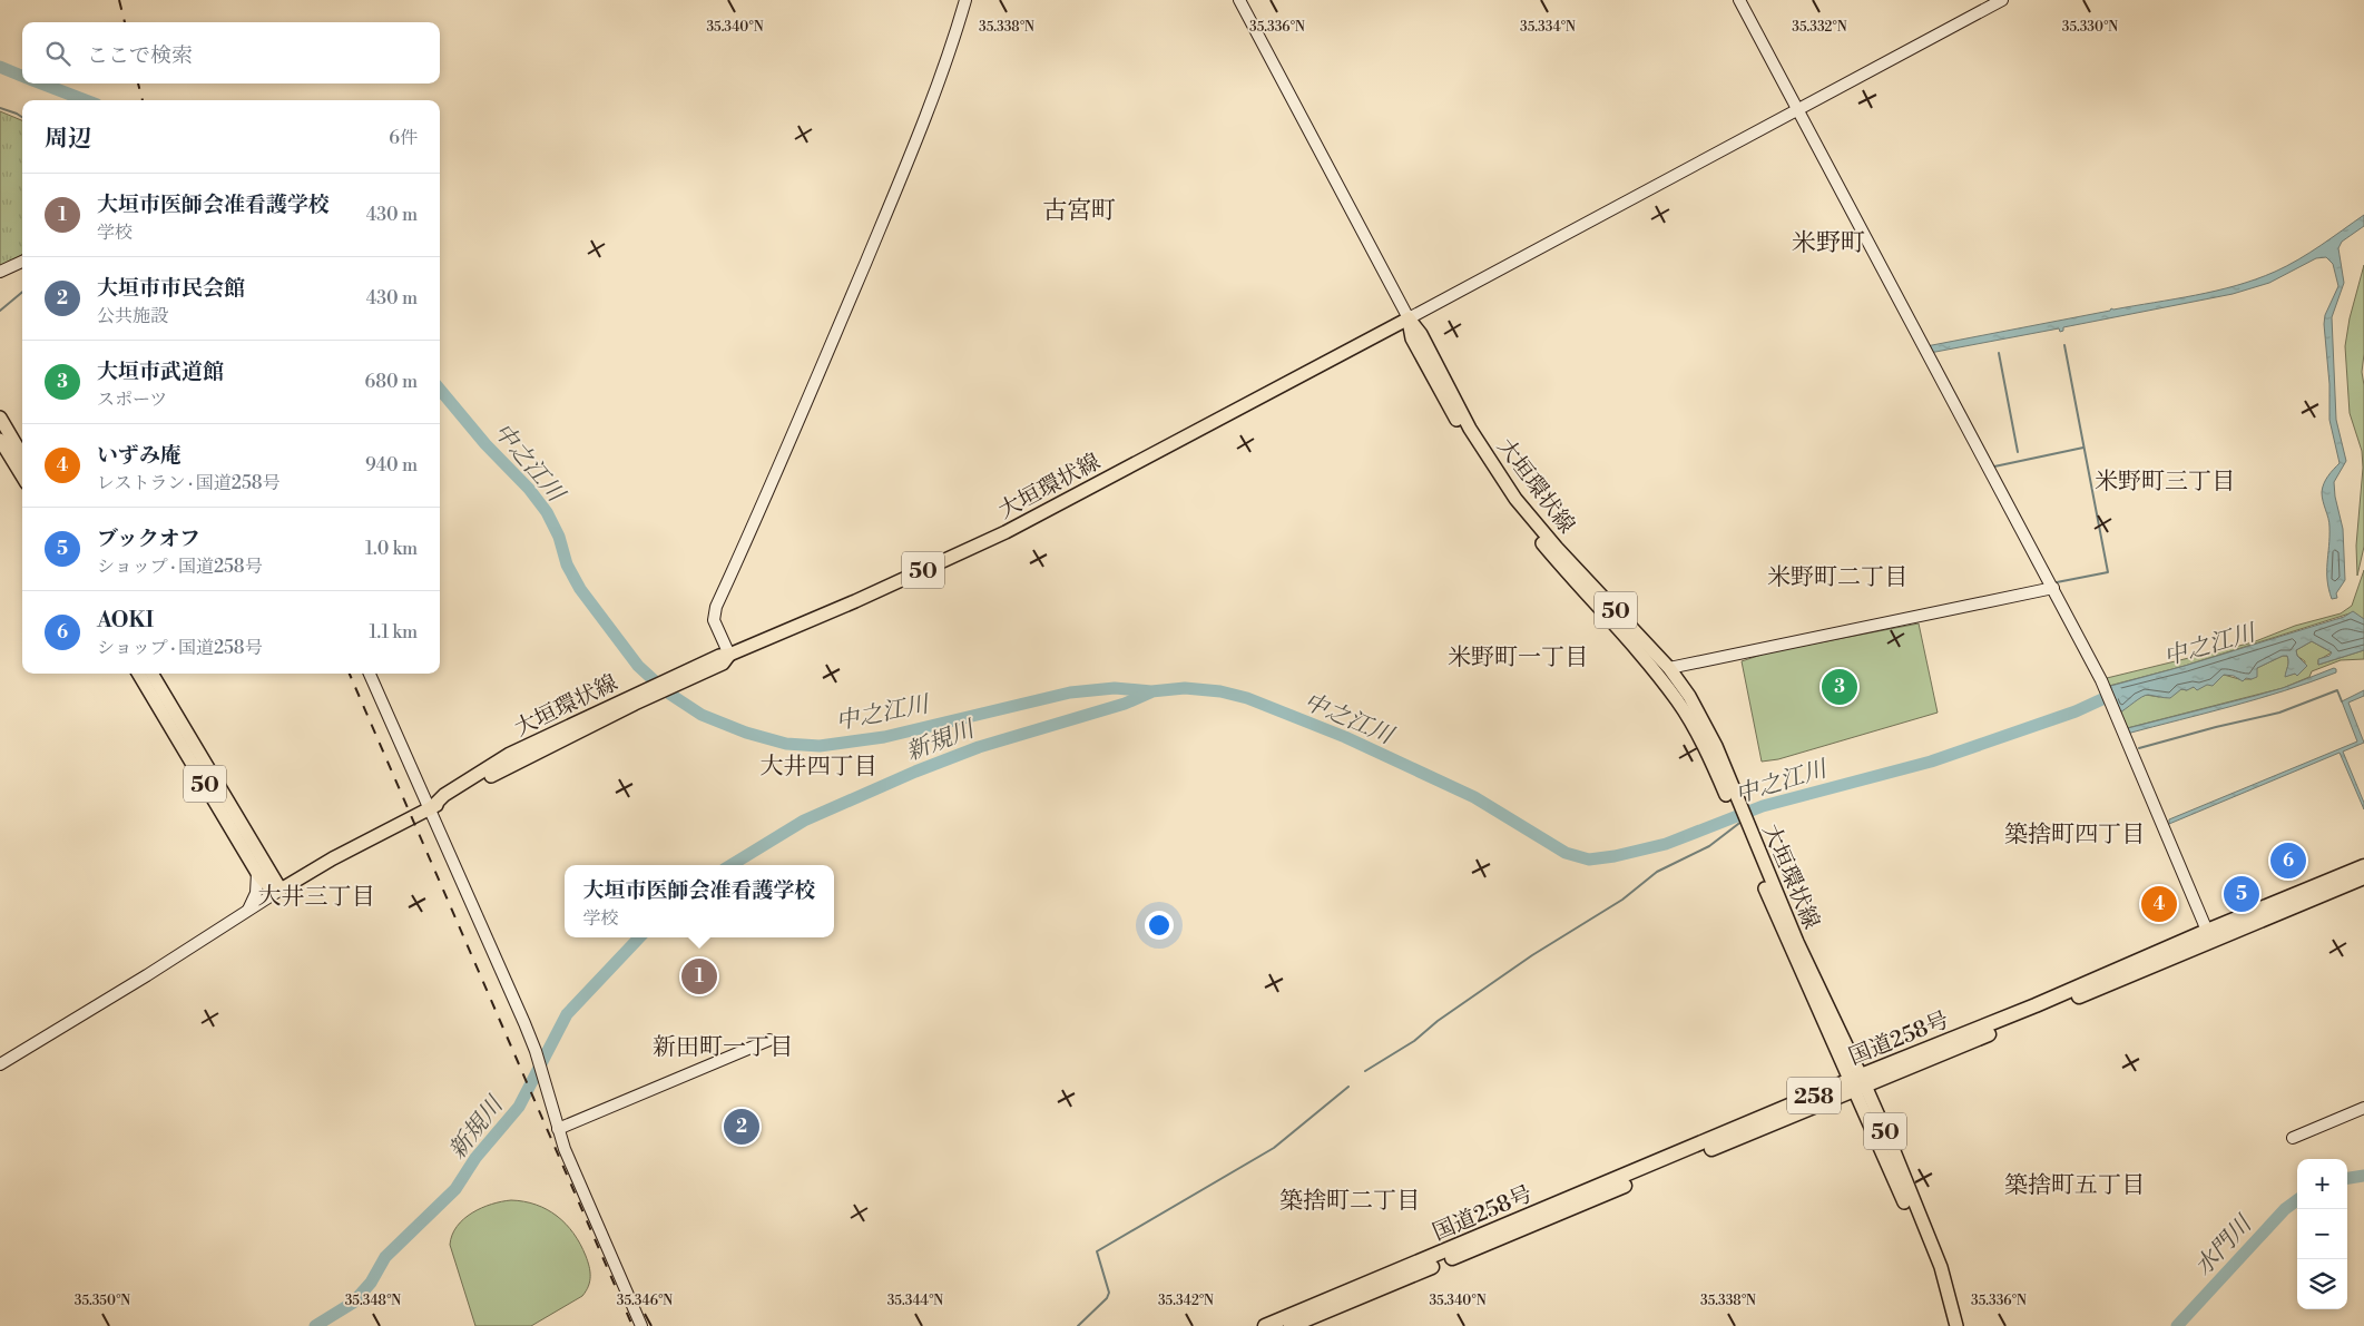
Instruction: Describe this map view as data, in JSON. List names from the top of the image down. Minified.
{"streets":{"highway":["国道258号","258"],"main road":["大垣環状線","50"]},"crossings":[["大垣環状線","50"],["大垣環状線","国道258号"]],"districts":["古宮町","米野町","米野町三丁目","米野町二丁目","米野町一丁目","大井四丁目","築捨町四丁目","大井三丁目","新田町一丁目","築捨町五丁目","築捨町二丁目"],"water":["中之江川","新規川","水門川"],"page":{"search":"ここで検索","heading":["周辺","6件"],"list":[{"mark":"1","name":"大垣市医師会准看護学校","note":"学校","value":"430 m"},{"mark":"2","name":"大垣市市民会館","note":"公共施設","value":"430 m"},{"mark":"3","name":"大垣市武道館","note":"スポーツ","value":"680 m"},{"mark":"4","name":"いずみ庵","note":"レストラン · 国道258号","value":"940 m"},{"mark":"5","name":"ブックオフ","note":"ショップ · 国道258号","value":"1.0 km"},{"mark":"6","name":"AOKI","note":"ショップ · 国道258号","value":"1.1 km"}],"pins":["3","6","5","4","1","2"],"popup":["大垣市医師会准看護学校","学校"],"map_buttons":["+","−"]},"coordinates":["35.340°N","35.338°N","35.336°N","35.334°N","35.332°N","35.330°N","35.350°N","35.348°N","35.346°N","35.344°N","35.342°N"]}
